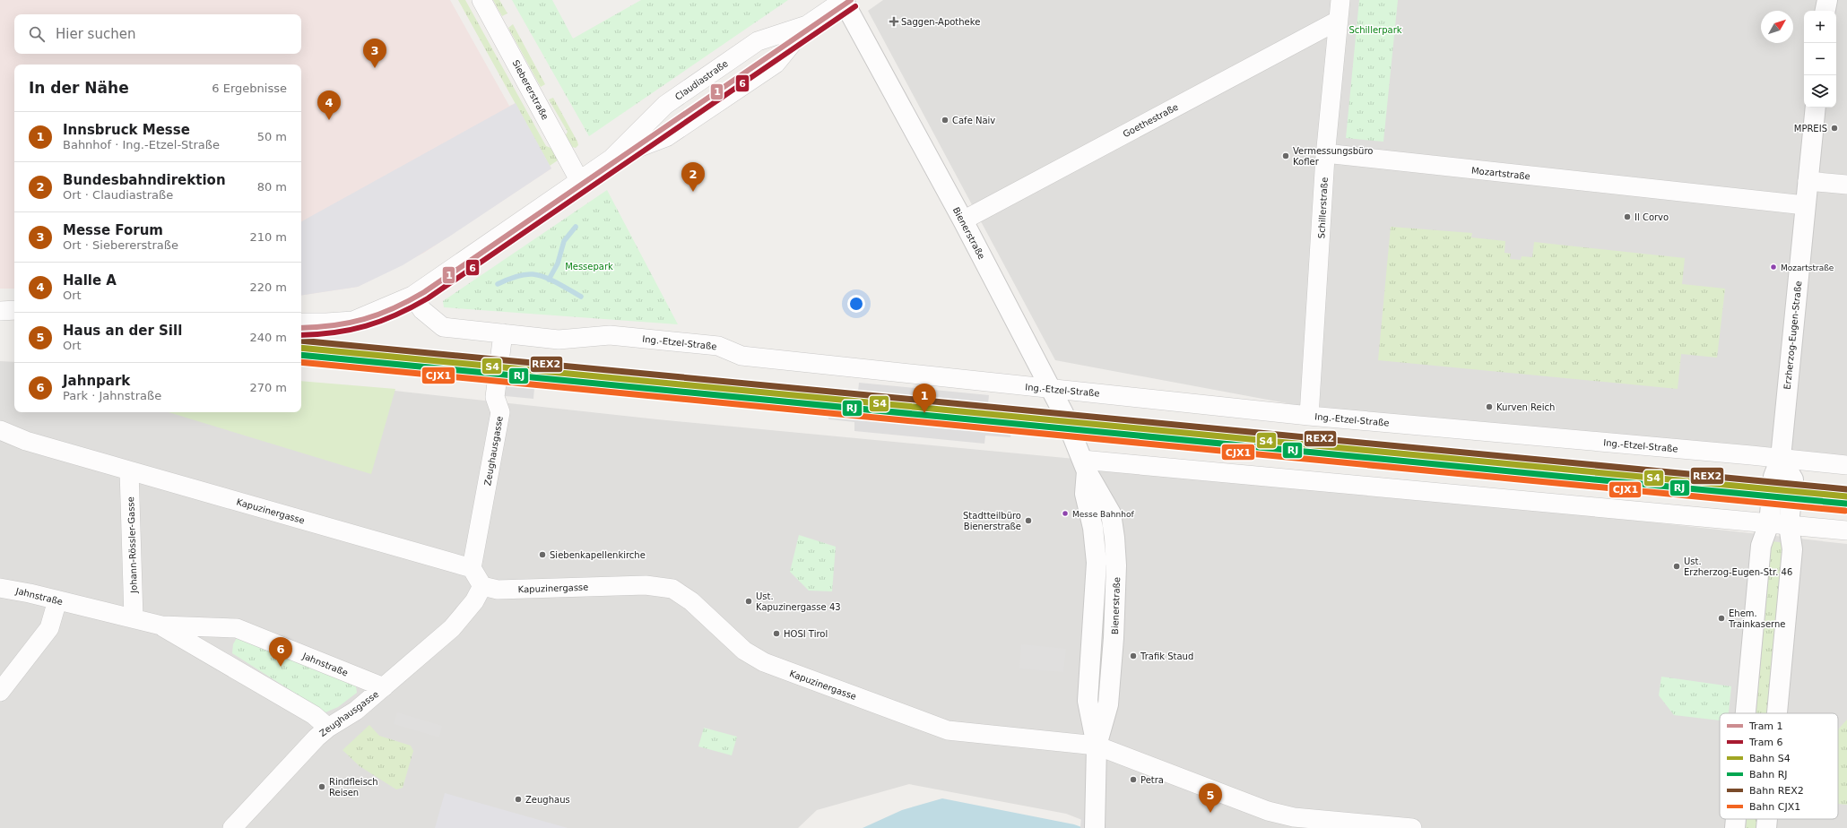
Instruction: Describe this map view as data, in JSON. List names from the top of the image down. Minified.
{"streets":{"street":["Claudiastraße","Siebererstraße","Goethestraße","Mozartstraße","Schillerstraße","Bienerstraße","Erzherzog-Eugen-Straße","Ing.-Etzel-Straße","Zeughausgasse","Kapuzinergasse","Johann-Rössler-Gasse","Jahnstraße"]},"crossings":[["Claudiastraße","Siebererstraße"],["Claudiastraße","Bienerstraße"],["Claudiastraße","Ing.-Etzel-Straße"],["Goethestraße","Schillerstraße"],["Goethestraße","Bienerstraße"],["Mozartstraße","Schillerstraße"],["Mozartstraße","Erzherzog-Eugen-Straße"],["Schillerstraße","Ing.-Etzel-Straße"],["Bienerstraße","Ing.-Etzel-Straße"],["Bienerstraße","Kapuzinergasse"],["Erzherzog-Eugen-Straße","Ing.-Etzel-Straße"],["Ing.-Etzel-Straße","Zeughausgasse"],["Zeughausgasse","Kapuzinergasse"],["Zeughausgasse","Jahnstraße"],["Kapuzinergasse","Johann-Rössler-Gasse"],["Johann-Rössler-Gasse","Jahnstraße"]],"parks":["Schillerpark","Messepark"],"places":{"health":["Saggen-Apotheke"],"other":["Cafe Naiv","MPREIS","Vermessungsbüro Kofler","Il Corvo","Mozartstraße","Kurven Reich","Messe Bahnhof","Stadtteilbüro Bienerstraße","Siebenkapellenkirche","Ust. Erzherzog-Eugen-Str. 46","Ust. Kapuzinergasse 43","Ehem. Trainkaserne","HOSI Tirol","Trafik Staud","Petra","Rindfleisch Reisen","Zeughaus"]},"lines":["tram line 1","tram line 6","rail line REX2","rail line S4","rail line RJ","rail line CJX1"],"legend":["Tram 1","Tram 6","Bahn S4","Bahn RJ","Bahn REX2","Bahn CJX1"],"north":"top right","page":{"map_buttons":["+","−"],"search":"Hier suchen","pins":["3","4","2","1","6","5"],"heading":["In der Nähe","6 Ergebnisse"],"list":[{"mark":"1","name":"Innsbruck Messe","note":"Bahnhof · Ing.-Etzel-Straße","value":"50 m"},{"mark":"2","name":"Bundesbahndirektion","note":"Ort · Claudiastraße","value":"80 m"},{"mark":"3","name":"Messe Forum","note":"Ort · Siebererstraße","value":"210 m"},{"mark":"4","name":"Halle A","note":"Ort","value":"220 m"},{"mark":"5","name":"Haus an der Sill","note":"Ort","value":"240 m"},{"mark":"6","name":"Jahnpark","note":"Park · Jahnstraße","value":"270 m"}]}}
